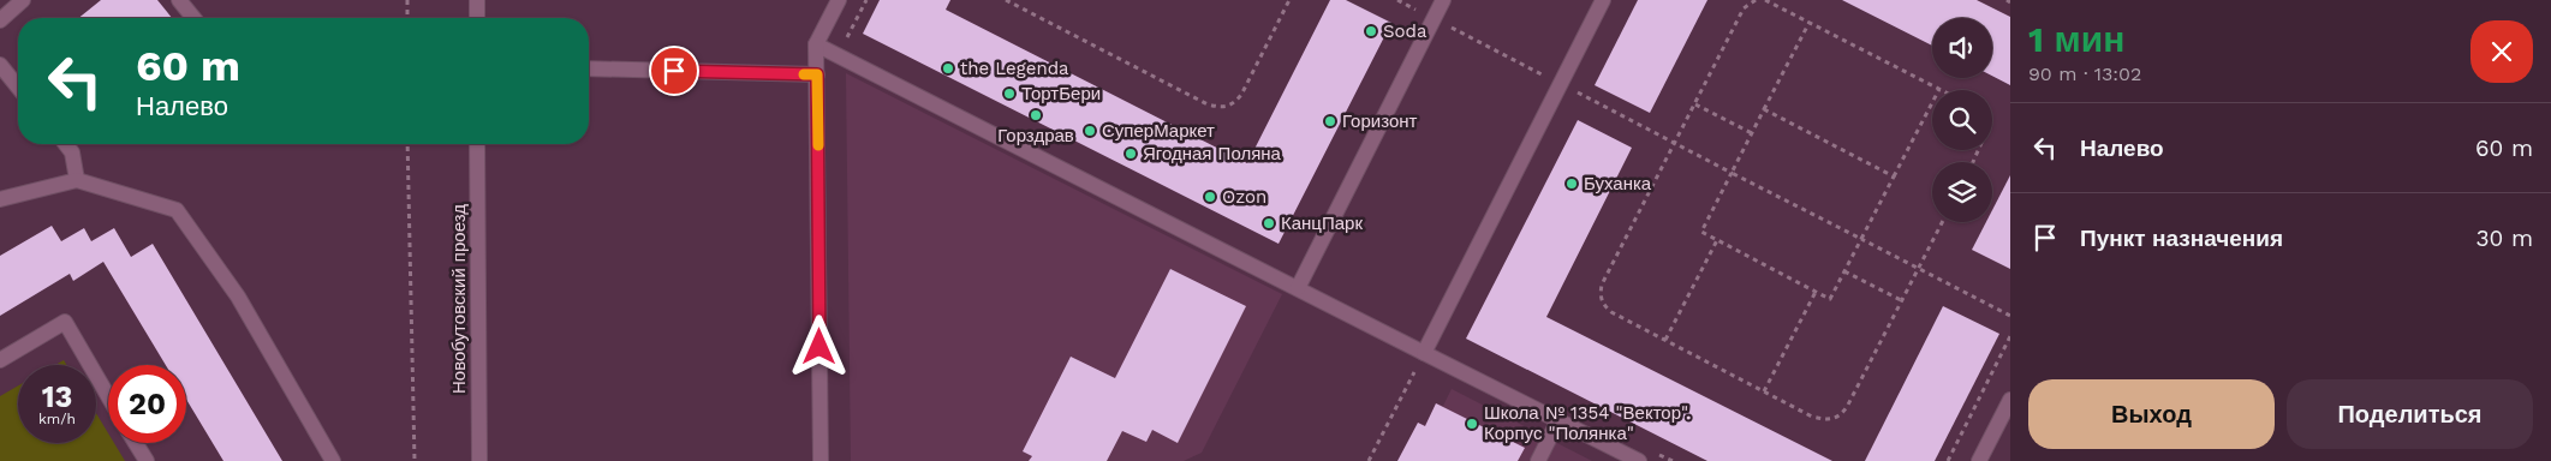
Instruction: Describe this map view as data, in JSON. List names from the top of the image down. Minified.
{"streets":{"street":["Новобутовский проезд"]},"places":["Soda","the Legenda","ТортБери","Горздрав","Горизонт","СуперМаркет","Ягодная Поляна","Буханка","Ozon","КанцПарк","Школа № 1354 \"Вектор\". Корпус \"Полянка\""],"page":{"heading":["1 мин","90 m · 13:02"],"turn":["60 m","Налево"],"list":[{"name":"Налево","value":"60 m"},{"name":"Пункт назначения","value":"30 m"}],"speed":"13 km/h","limit":"20","buttons":["Выход","Поделиться"]}}
